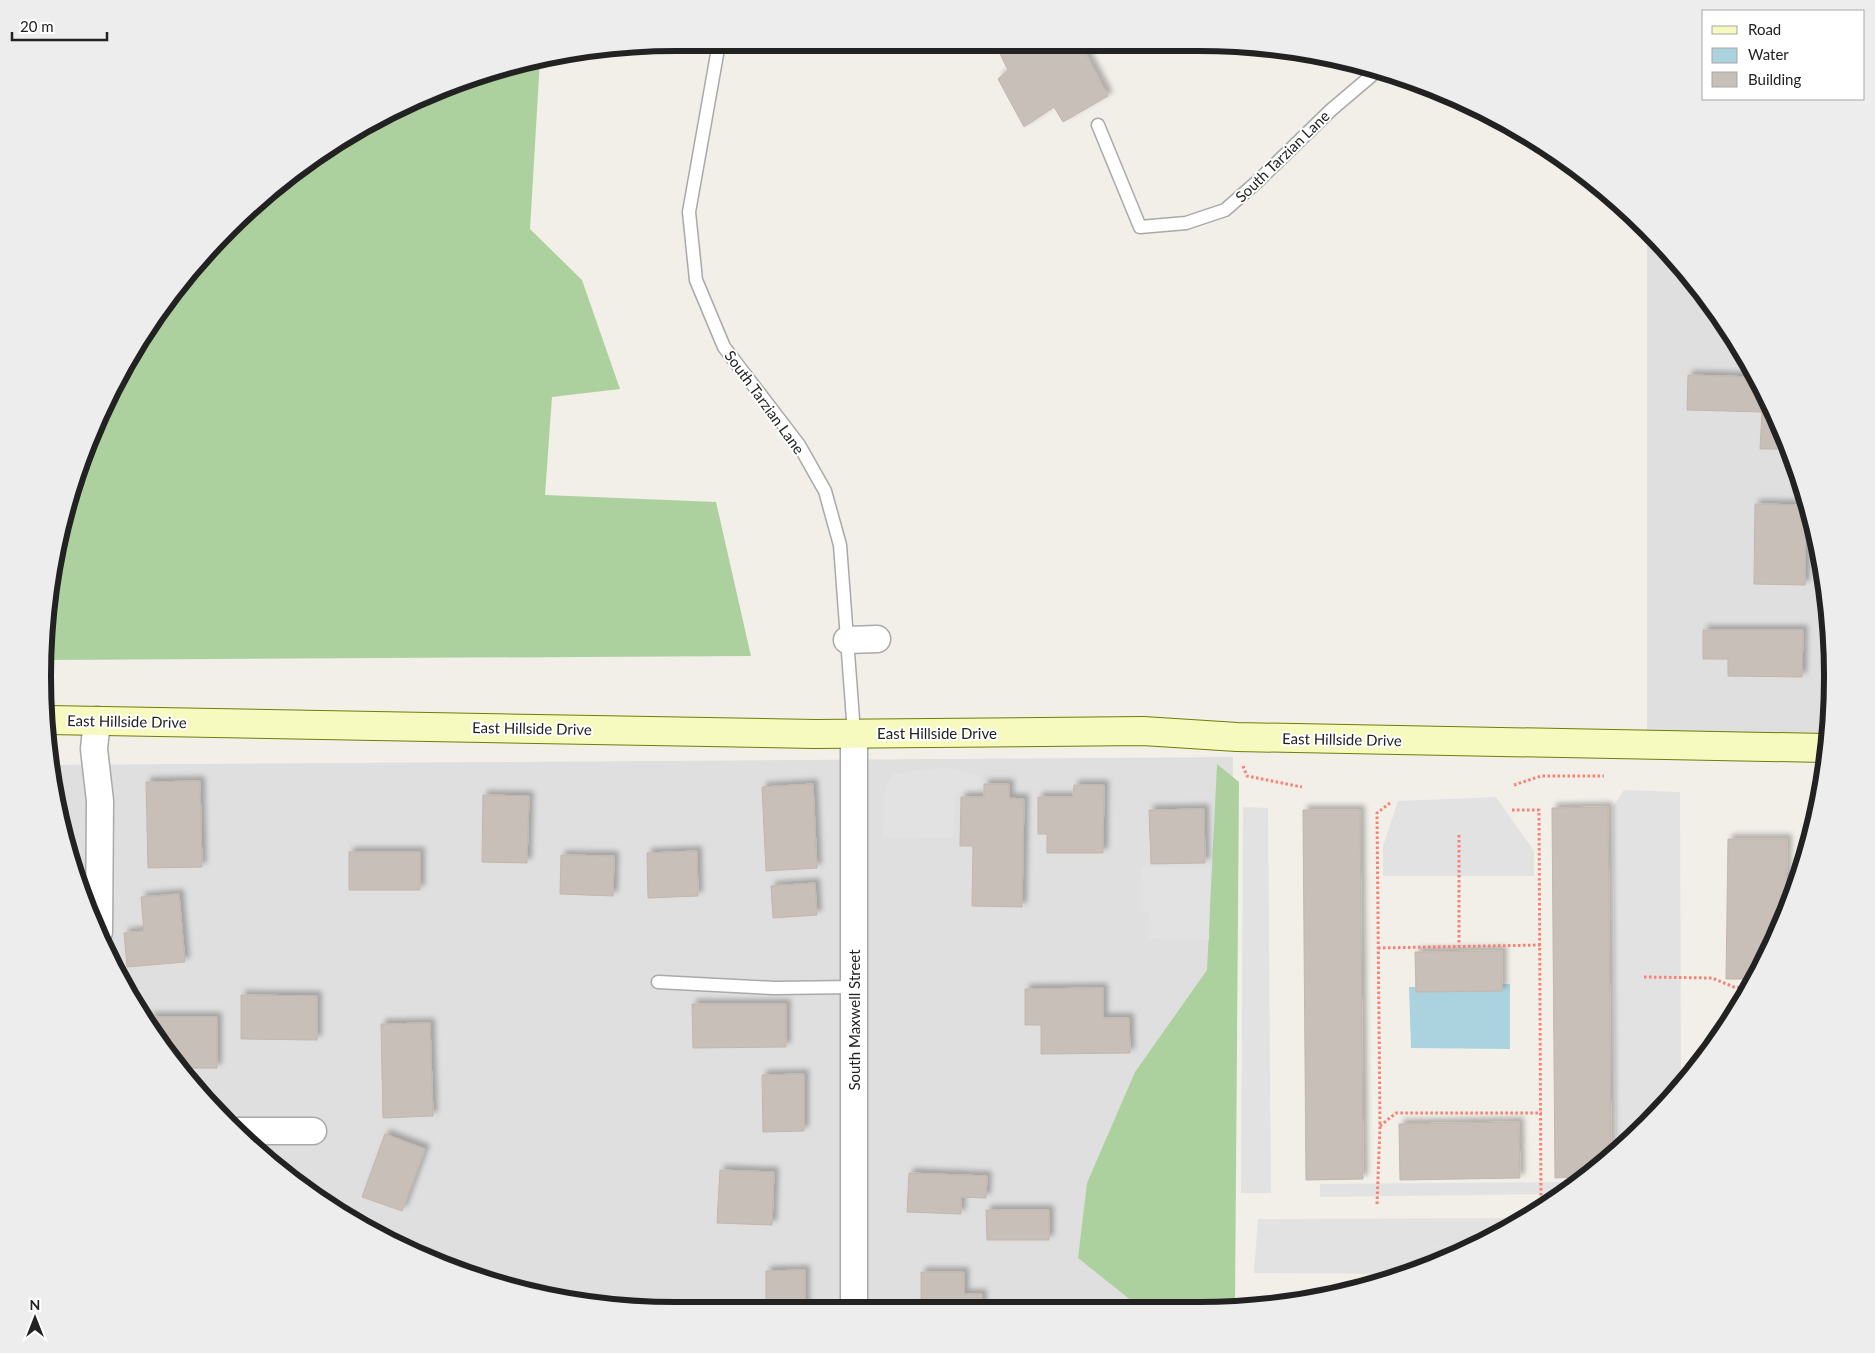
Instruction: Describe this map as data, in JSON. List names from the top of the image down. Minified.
{"streets":{"main road":["East Hillside Drive"],"street":["South Maxwell Street"],"lane":["South Tarzian Lane"]},"crossings":[["South Tarzian Lane","East Hillside Drive"],["South Tarzian Lane","South Maxwell Street"],["East Hillside Drive","South Maxwell Street"]],"legend":["Road","Water","Building"],"scale_bar":"20 m","north":"top"}
